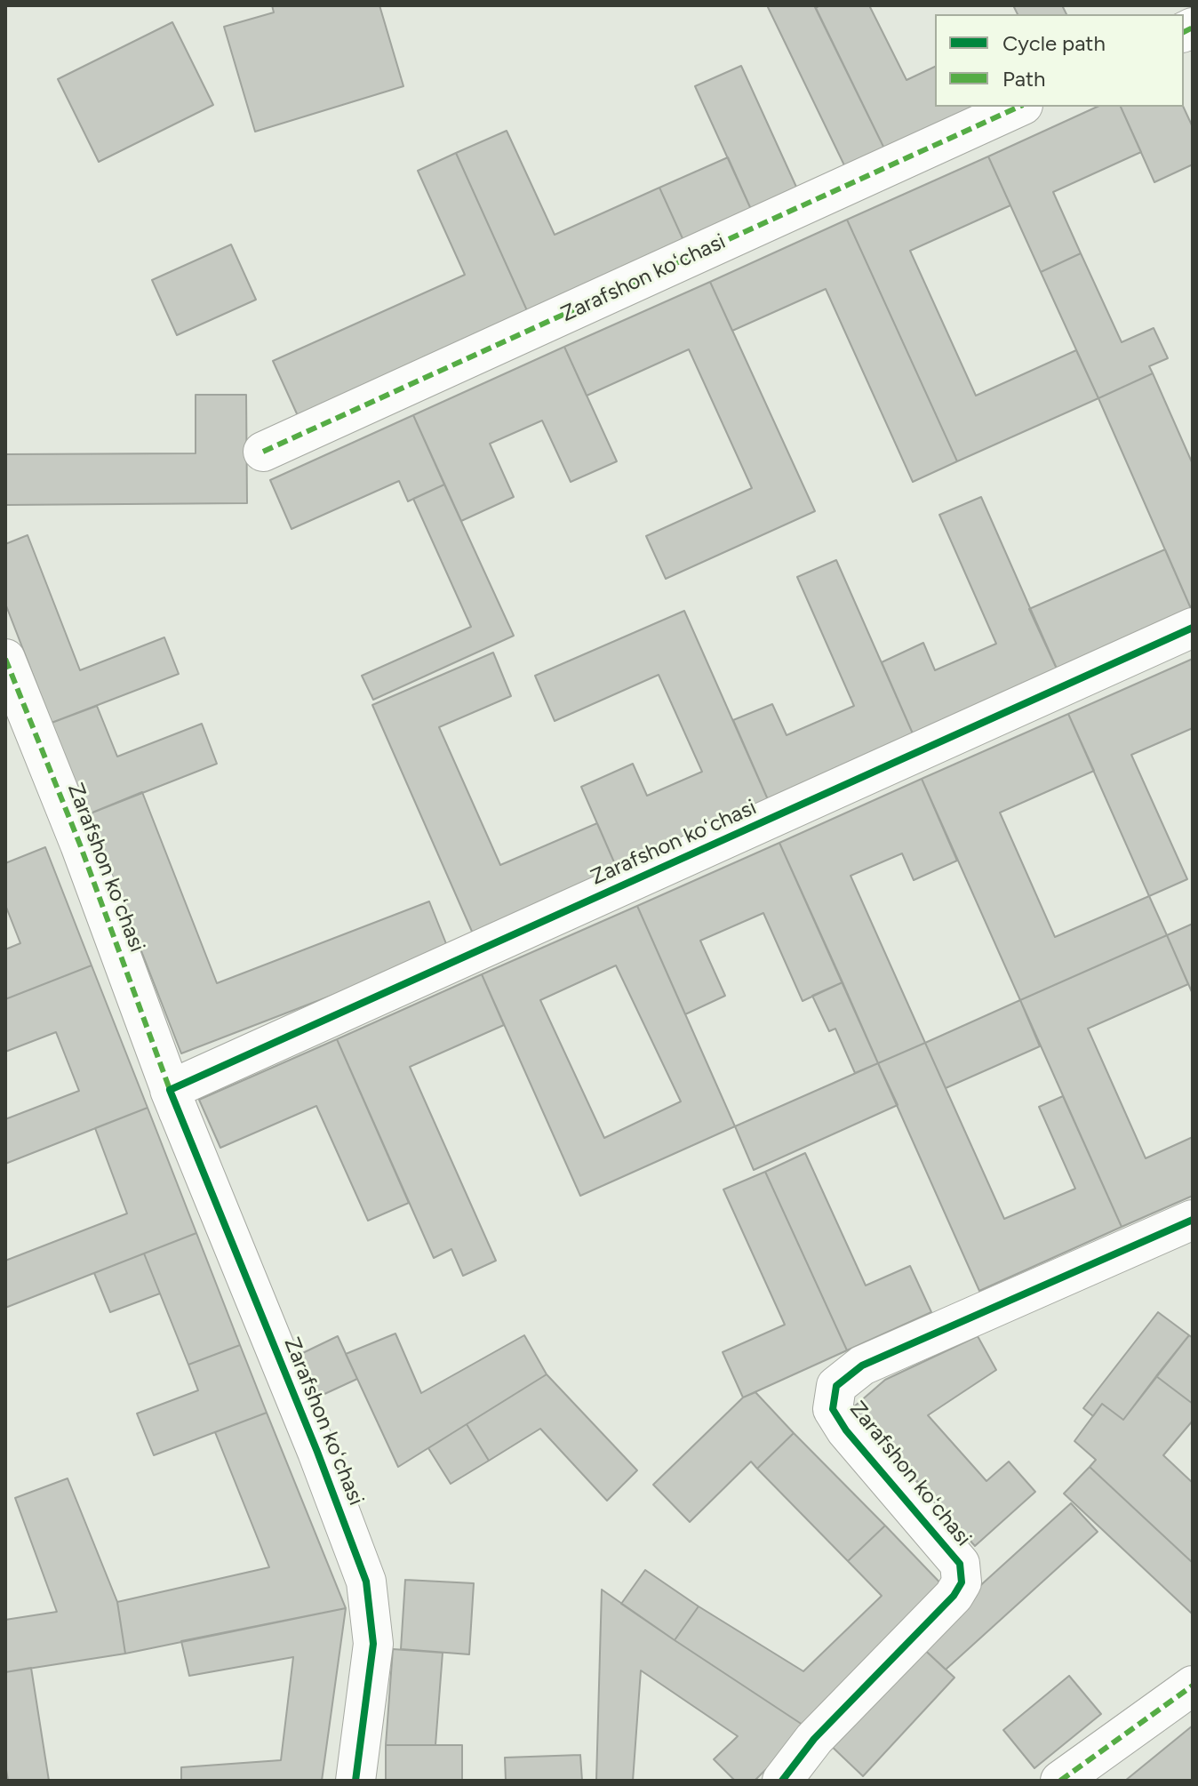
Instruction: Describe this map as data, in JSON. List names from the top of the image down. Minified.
{"streets":{"street":["Zarafshon koʻchasi"]},"legend":["Cycle path","Path"]}
